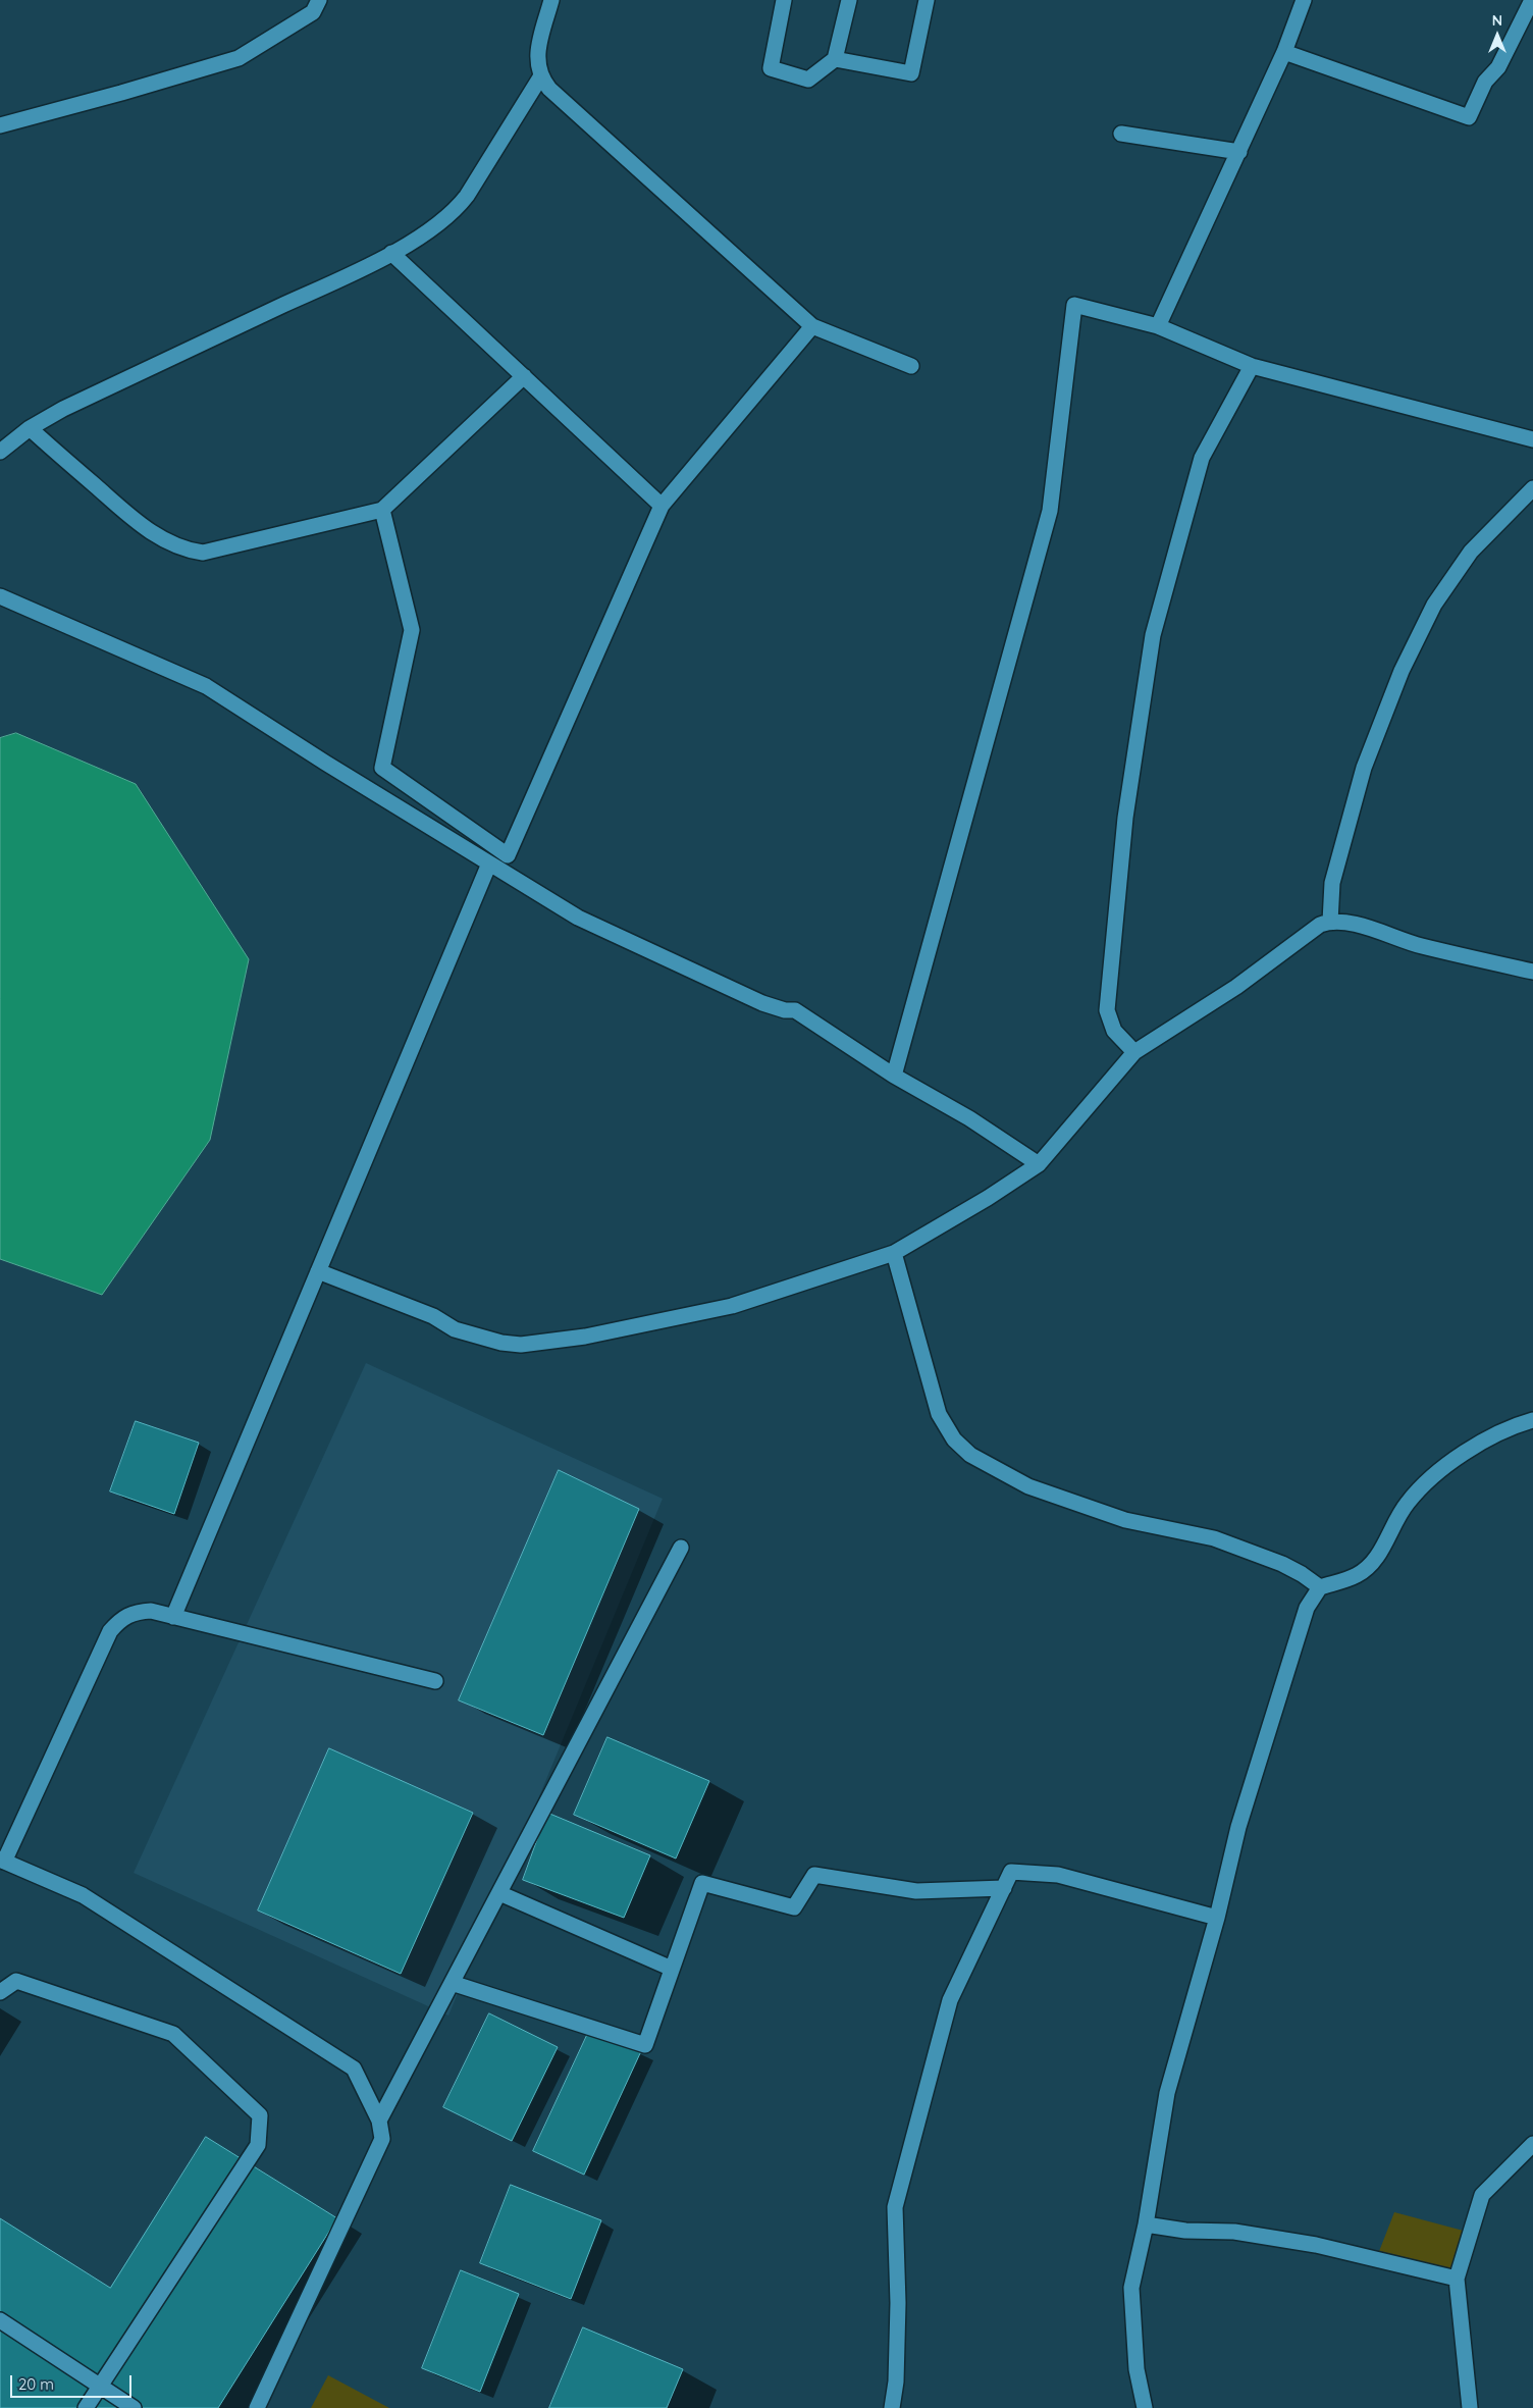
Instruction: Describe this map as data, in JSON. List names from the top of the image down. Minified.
{"scale_bar":"20 m","north":"top"}
